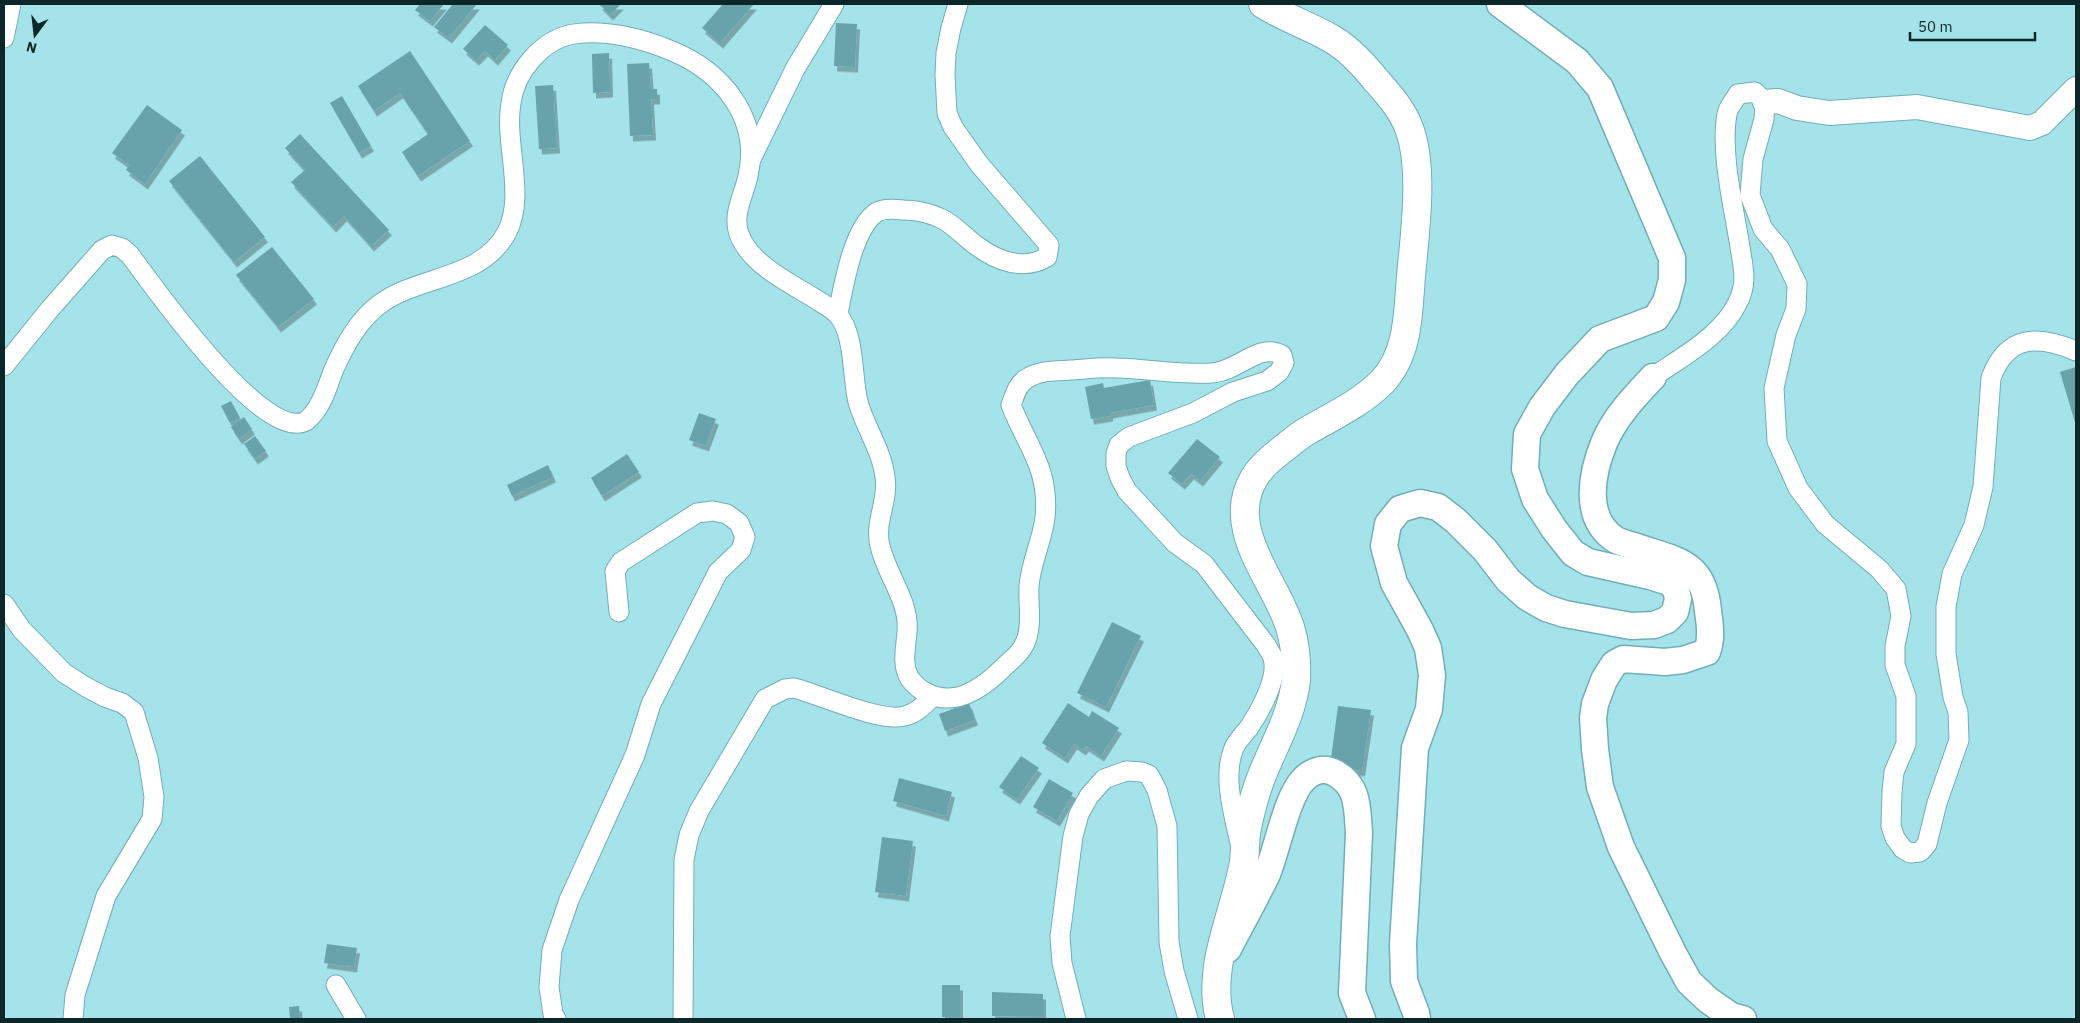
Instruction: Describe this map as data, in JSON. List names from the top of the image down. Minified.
{"scale_bar":"50 m","north":"bottom"}
